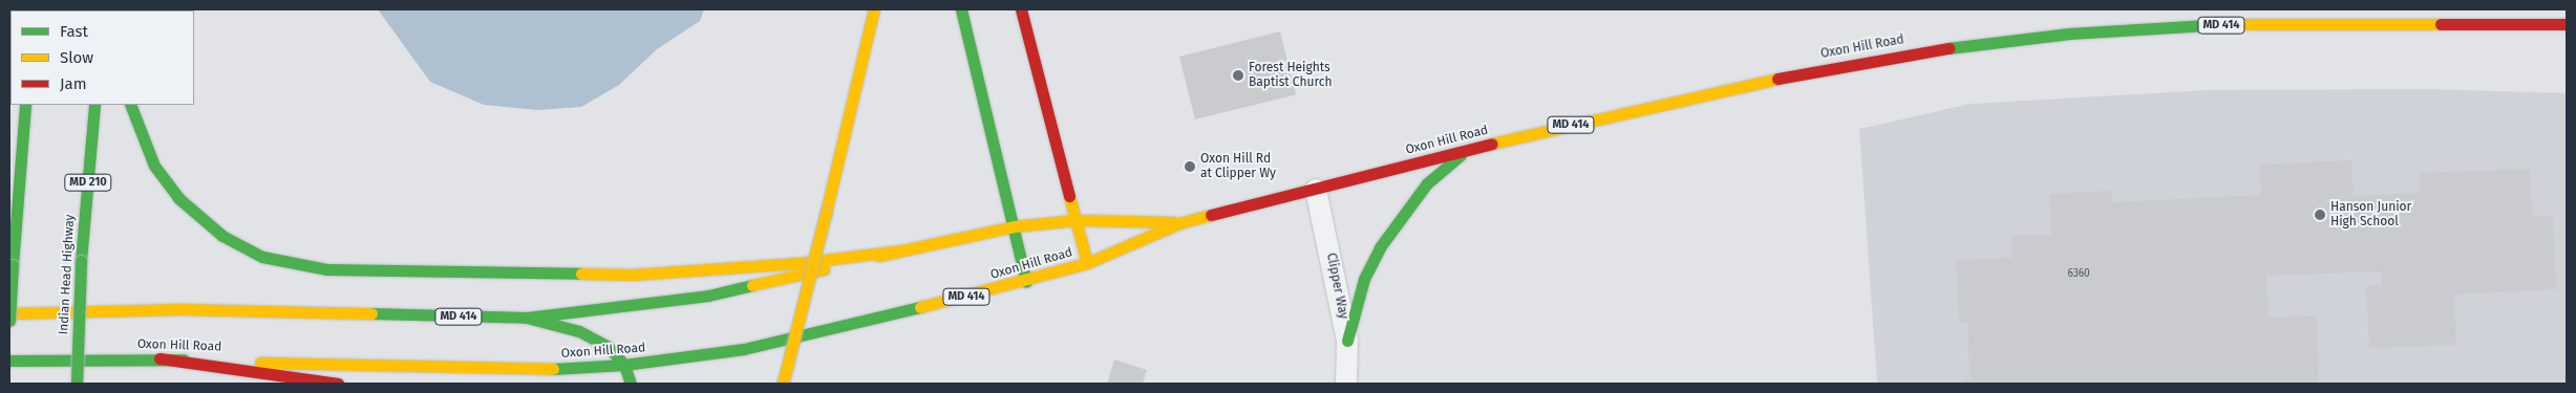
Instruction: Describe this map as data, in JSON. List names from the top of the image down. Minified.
{"streets":{"main road":["MD 414","Oxon Hill Road","MD 210","Indian Head Highway"],"street":["Clipper Way"]},"crossings":[["Oxon Hill Road","Clipper Way"]],"places":["Forest Heights Baptist Church","Oxon Hill Rd at Clipper Wy","Hanson Junior High School"],"house_numbers":["6360"],"legend":["Fast","Slow","Jam"]}
